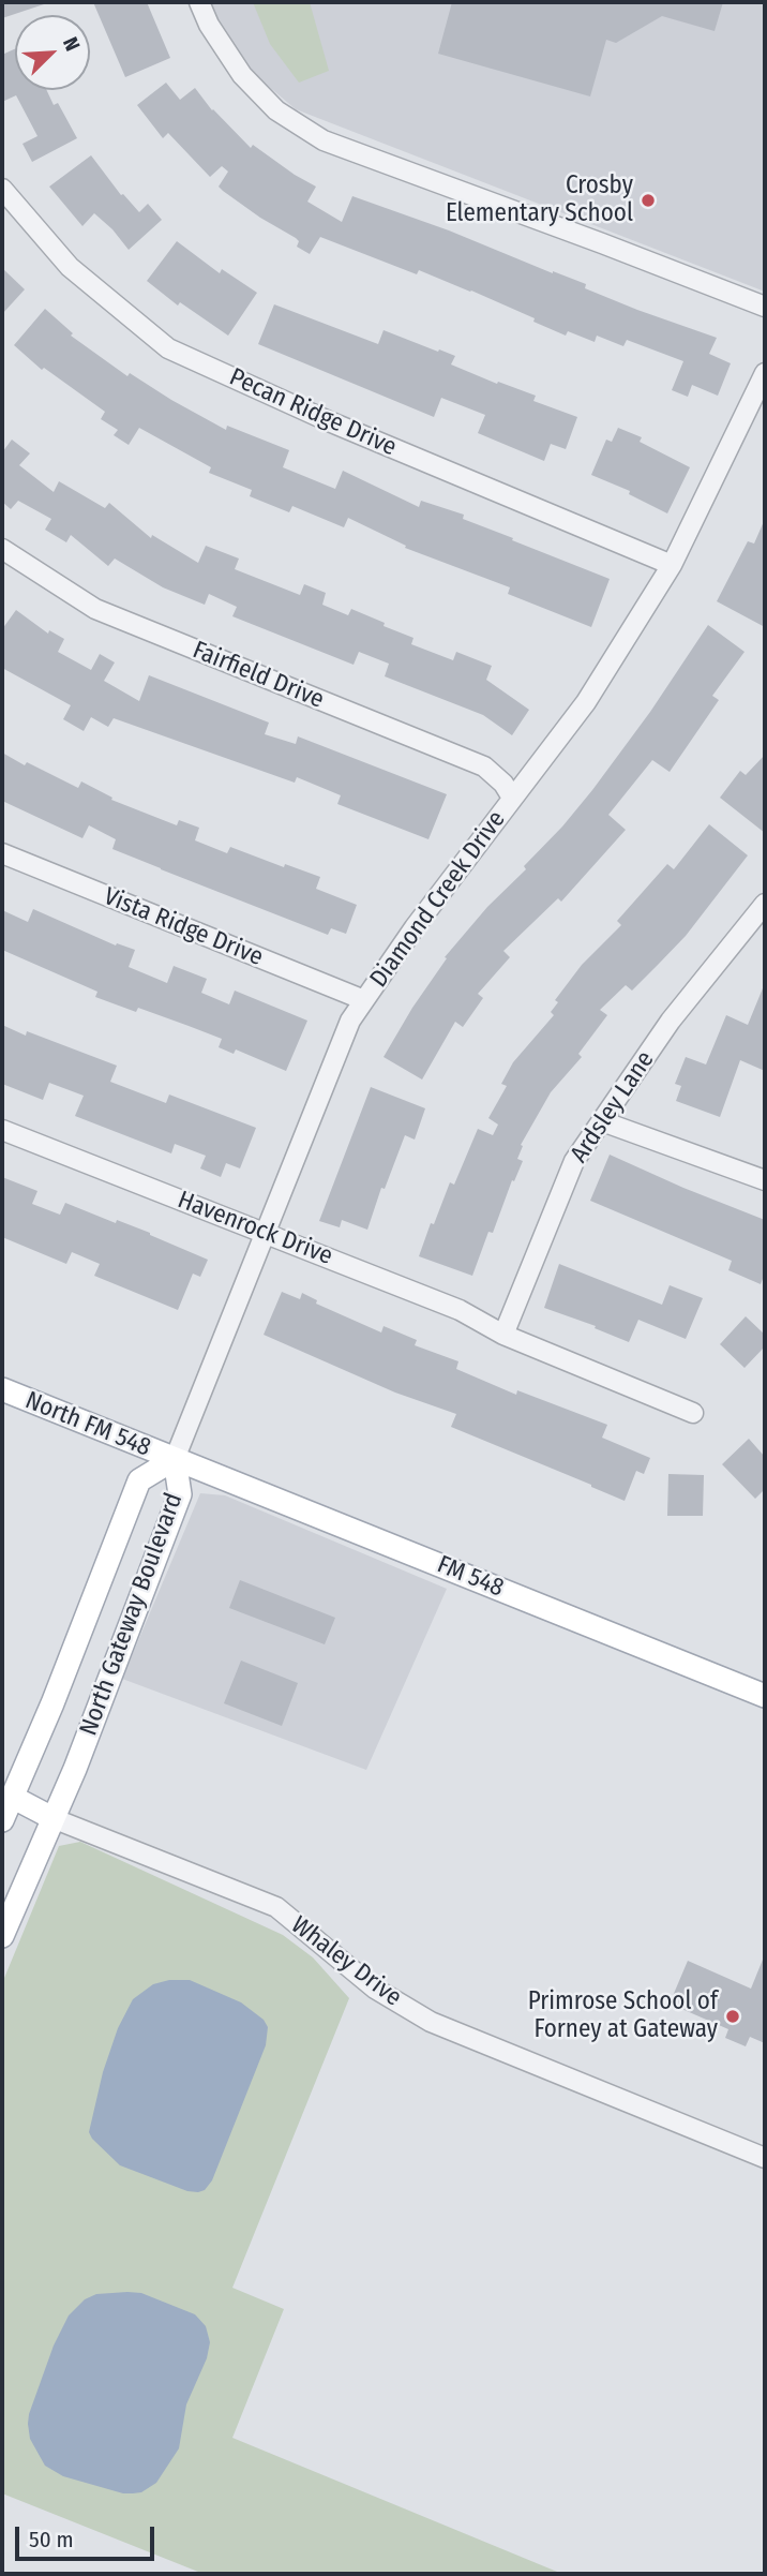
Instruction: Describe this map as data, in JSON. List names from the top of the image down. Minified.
{"streets":{"main road":["North FM 548","FM 548","North Gateway Boulevard"],"street":["Pecan Ridge Drive","Fairfield Drive","Diamond Creek Drive","Vista Ridge Drive","Ardsley Lane","Havenrock Drive","Whaley Drive"]},"crossings":[["Pecan Ridge Drive","Diamond Creek Drive"],["Fairfield Drive","Diamond Creek Drive"],["Diamond Creek Drive","Vista Ridge Drive"],["Diamond Creek Drive","Havenrock Drive"],["Diamond Creek Drive","North FM 548"],["Diamond Creek Drive","FM 548"],["Diamond Creek Drive","North Gateway Boulevard"],["Ardsley Lane","Havenrock Drive"],["North FM 548","FM 548"],["North FM 548","North Gateway Boulevard"],["FM 548","North Gateway Boulevard"],["North Gateway Boulevard","Whaley Drive"]],"places":["Crosby Elementary School","Primrose School of Forney at Gateway"],"scale_bar":"50 m","north":"top right"}
